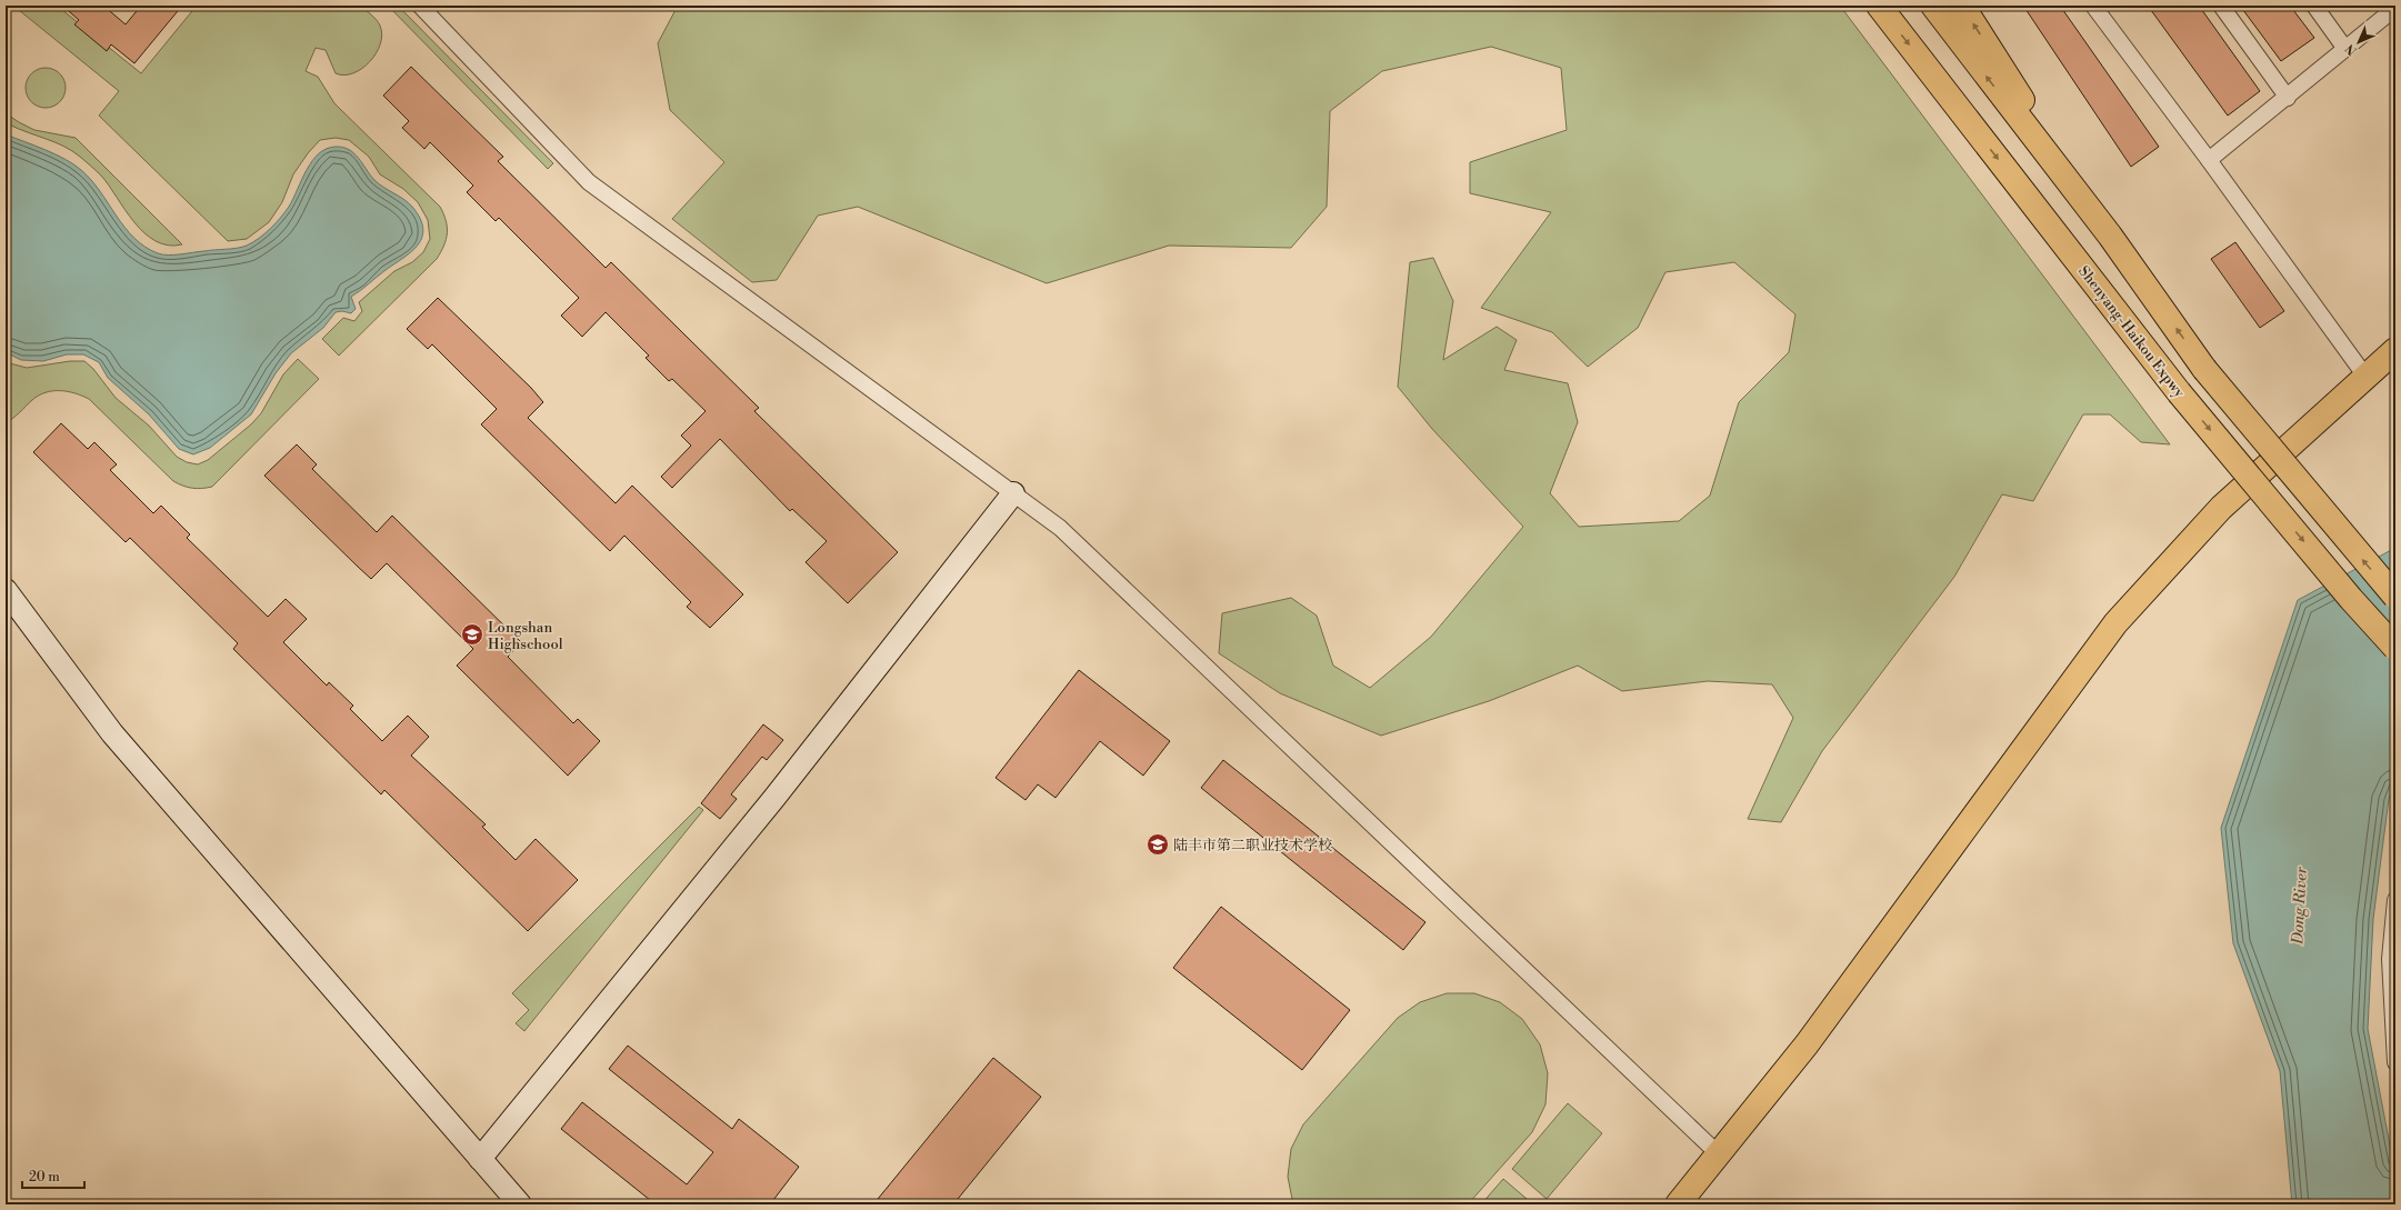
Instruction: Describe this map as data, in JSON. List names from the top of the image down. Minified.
{"streets":{"main road":["Shenyang-Haikou Expwy"]},"water":["Dong River"],"places":{"school or university":["Longshan Highschool","陆丰市第二职业技术学校"]},"scale_bar":"20 m","north":"bottom left"}
